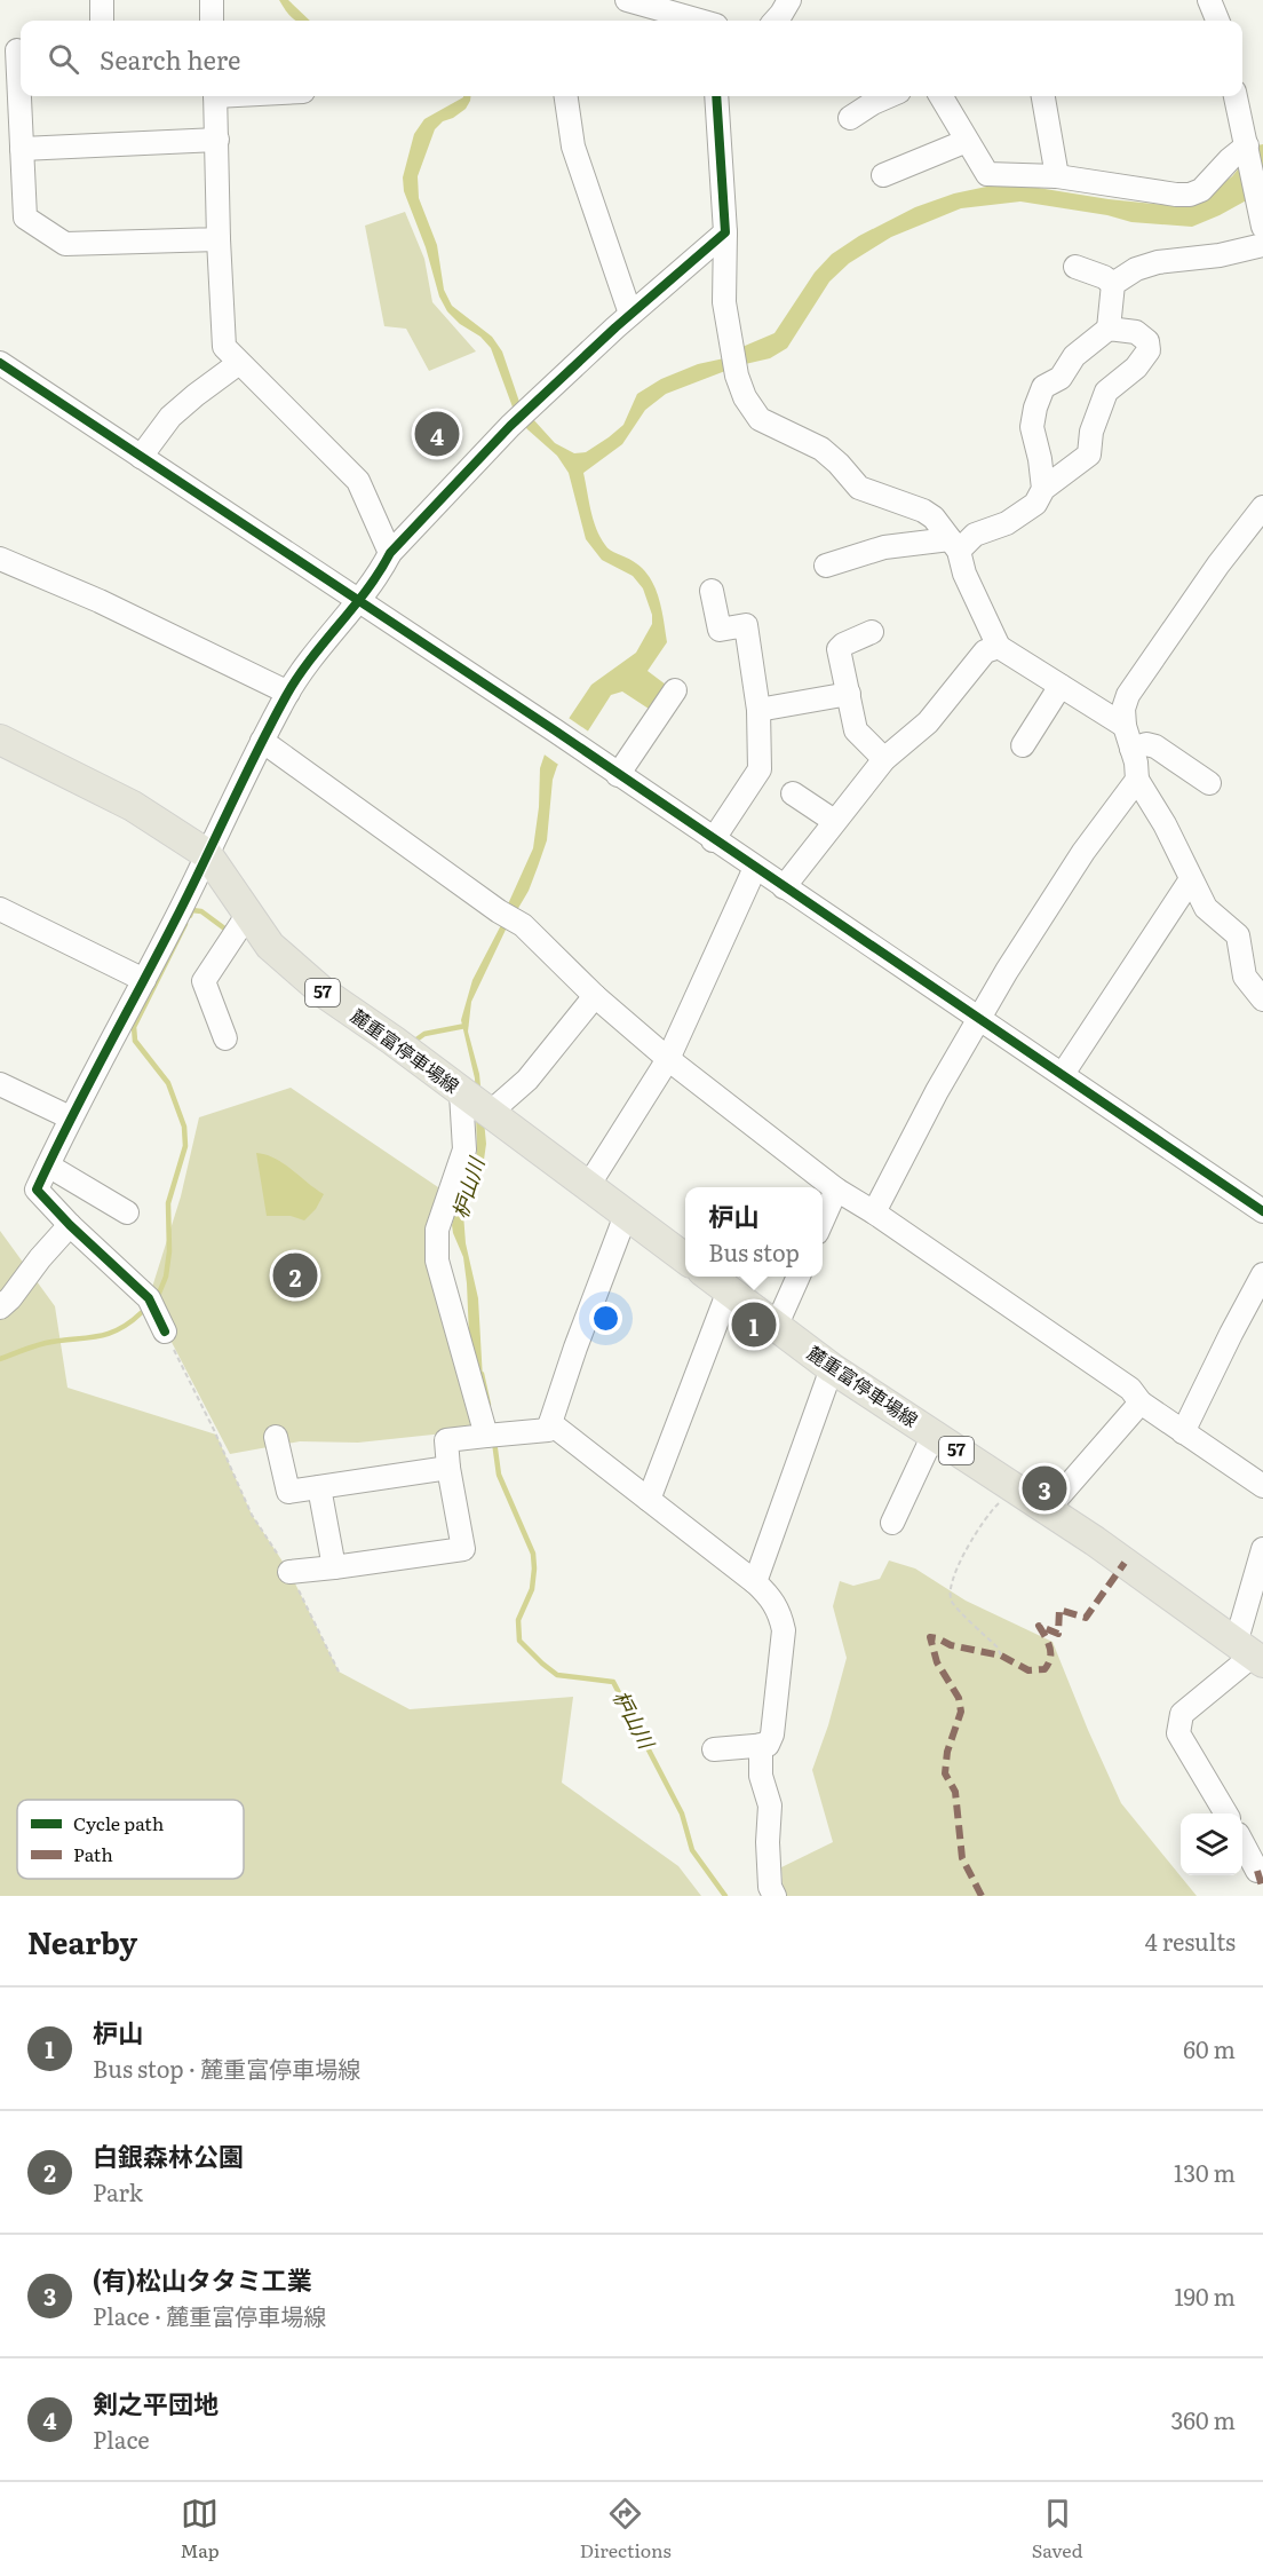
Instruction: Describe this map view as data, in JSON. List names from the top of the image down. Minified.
{"streets":{"main road":["57","麓重富停車場線"]},"water":["枦山川"],"legend":["Cycle path","Path"],"page":{"search":"Search here","pins":["4","2","1","3"],"popup":["枦山","Bus stop"],"heading":["Nearby","4 results"],"list":[{"mark":"1","name":"枦山","note":"Bus stop · 麓重富停車場線","value":"60 m"},{"mark":"2","name":"白銀森林公園","note":"Park","value":"130 m"},{"mark":"3","name":"(有)松山タタミ工業","note":"Place · 麓重富停車場線","value":"190 m"},{"mark":"4","name":"剣之平団地","note":"Place","value":"360 m"}],"nav":["Map","Directions","Saved"]}}
